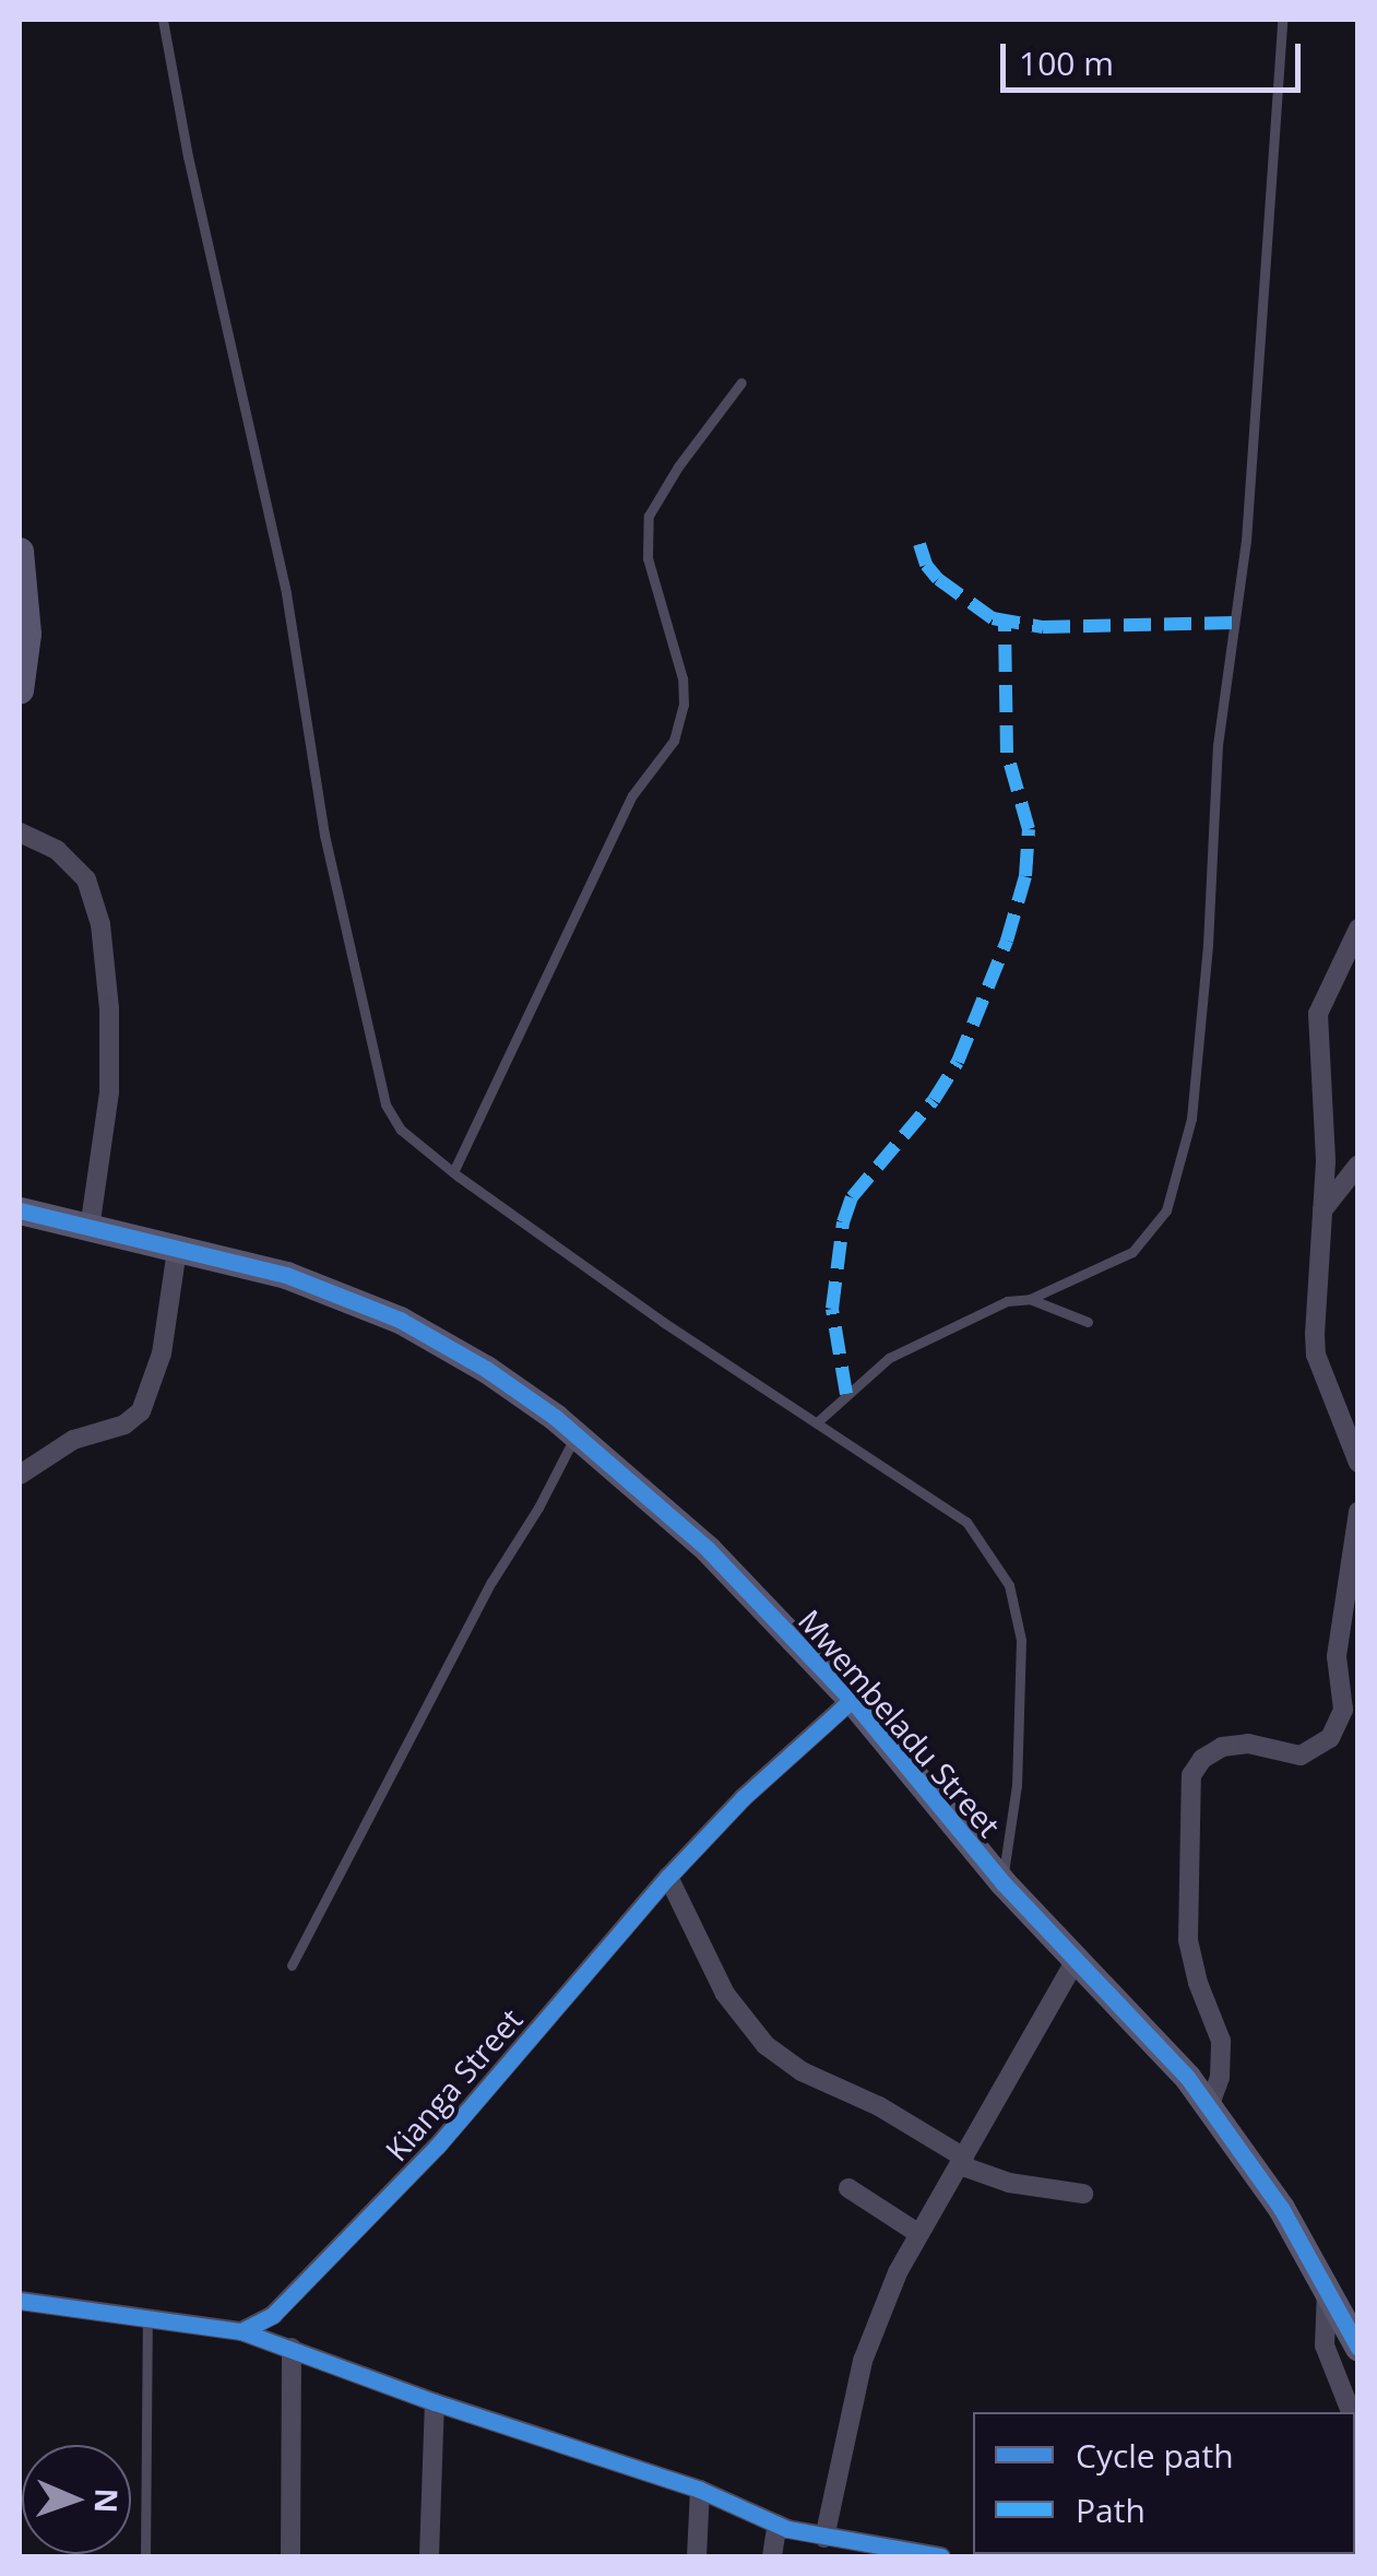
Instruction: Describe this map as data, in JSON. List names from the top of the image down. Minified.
{"streets":{"street":["Mwembeladu Street","Kianga Street"]},"crossings":[["Mwembeladu Street","Kianga Street"]],"legend":["Cycle path","Path"],"scale_bar":"100 m","north":"right"}
